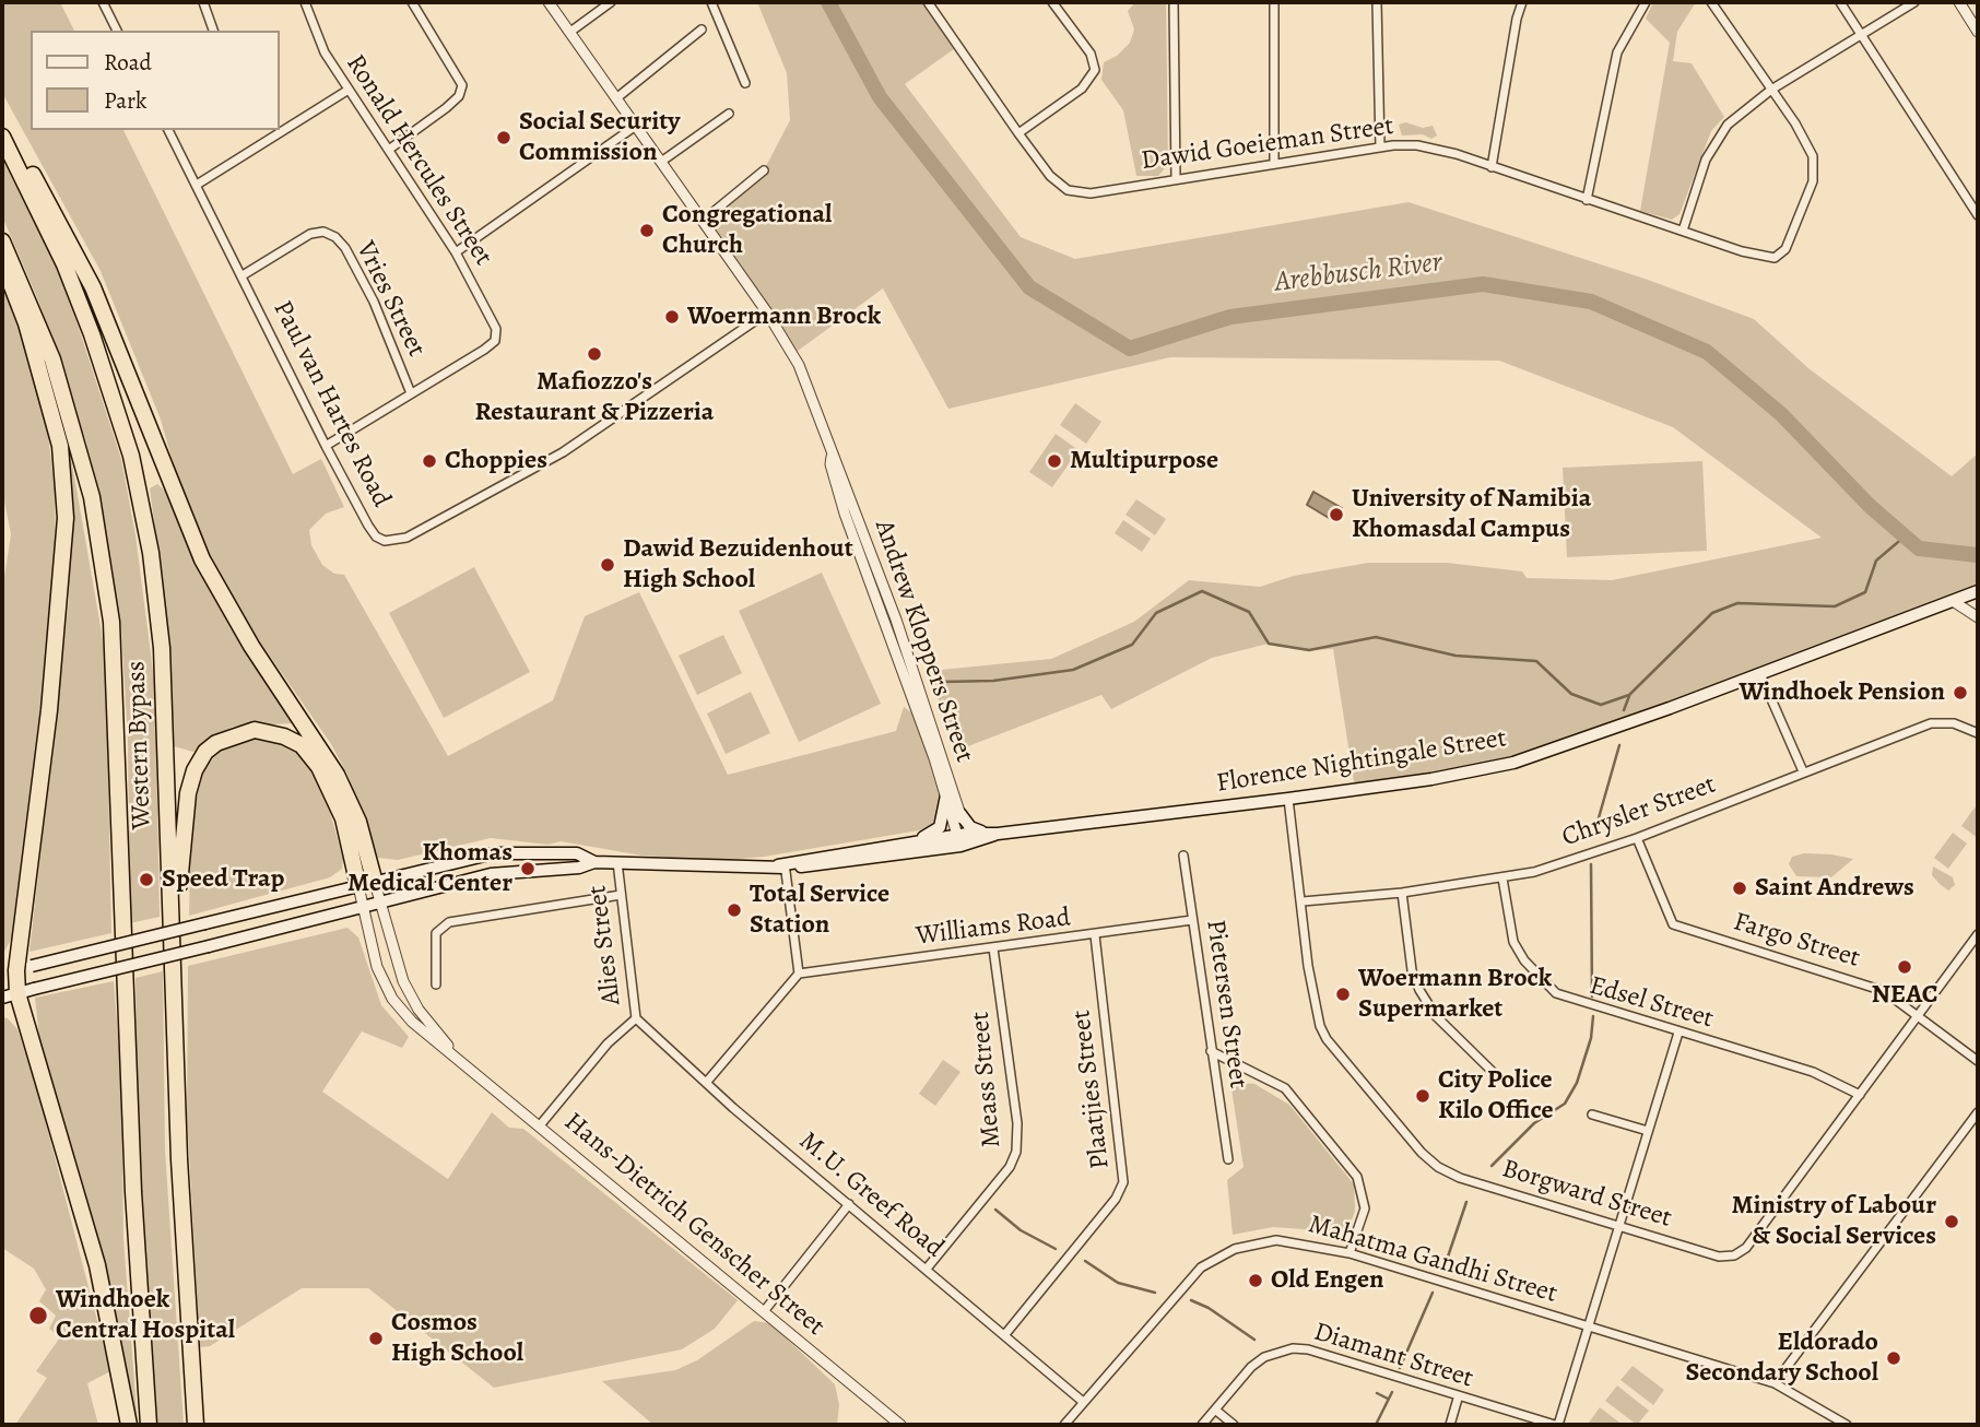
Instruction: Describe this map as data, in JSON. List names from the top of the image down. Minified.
{"streets":{"highway":["Western Bypass"],"main road":["Florence Nightingale Street"],"street":["Dawid Goeieman Street","Ronald Hercules Street","Vries Street","Paul van Hartes Road","Andrew Kloppers Street","Chrysler Street","Williams Road","Fargo Street","Alies Street","Edsel Street","Pietersen Street","Meass Street","Plaatjies Street","Borgward Street","M.U. Greef Road","Hans-Dietrich Genscher Street","Mahatma Gandhi Street","Diamant Street"]},"crossings":[["Ronald Hercules Street","Vries Street"],["Vries Street","Paul van Hartes Road"],["Paul van Hartes Road","Andrew Kloppers Street"],["Andrew Kloppers Street","Florence Nightingale Street"],["Florence Nightingale Street","Alies Street"],["Florence Nightingale Street","Borgward Street"],["Florence Nightingale Street","Hans-Dietrich Genscher Street"],["Chrysler Street","Fargo Street"],["Chrysler Street","Edsel Street"],["Chrysler Street","Borgward Street"],["Williams Road","Pietersen Street"],["Williams Road","Meass Street"],["Williams Road","Plaatjies Street"],["Fargo Street","Borgward Street"],["Alies Street","M.U. Greef Road"],["Alies Street","Hans-Dietrich Genscher Street"],["Edsel Street","Borgward Street"],["Meass Street","M.U. Greef Road"],["Plaatjies Street","M.U. Greef Road"],["M.U. Greef Road","Mahatma Gandhi Street"]],"water":["Arebbusch River"],"places":["Social Security Commission","Congregational Church","Woermann Brock","Mafiozzo's Restaurant & Pizzeria","Choppies","Multipurpose","University of Namibia Khomasdal Campus","Dawid Bezuidenhout High School","Windhoek Pension","Khomas Medical Center","Speed Trap","Saint Andrews","Total Service Station","NEAC","Woermann Brock Supermarket","City Police Kilo Office","Ministry of Labour & Social Services","Old Engen","Windhoek Central Hospital","Cosmos High School","Eldorado Secondary School"],"legend":["Road","Park"]}
